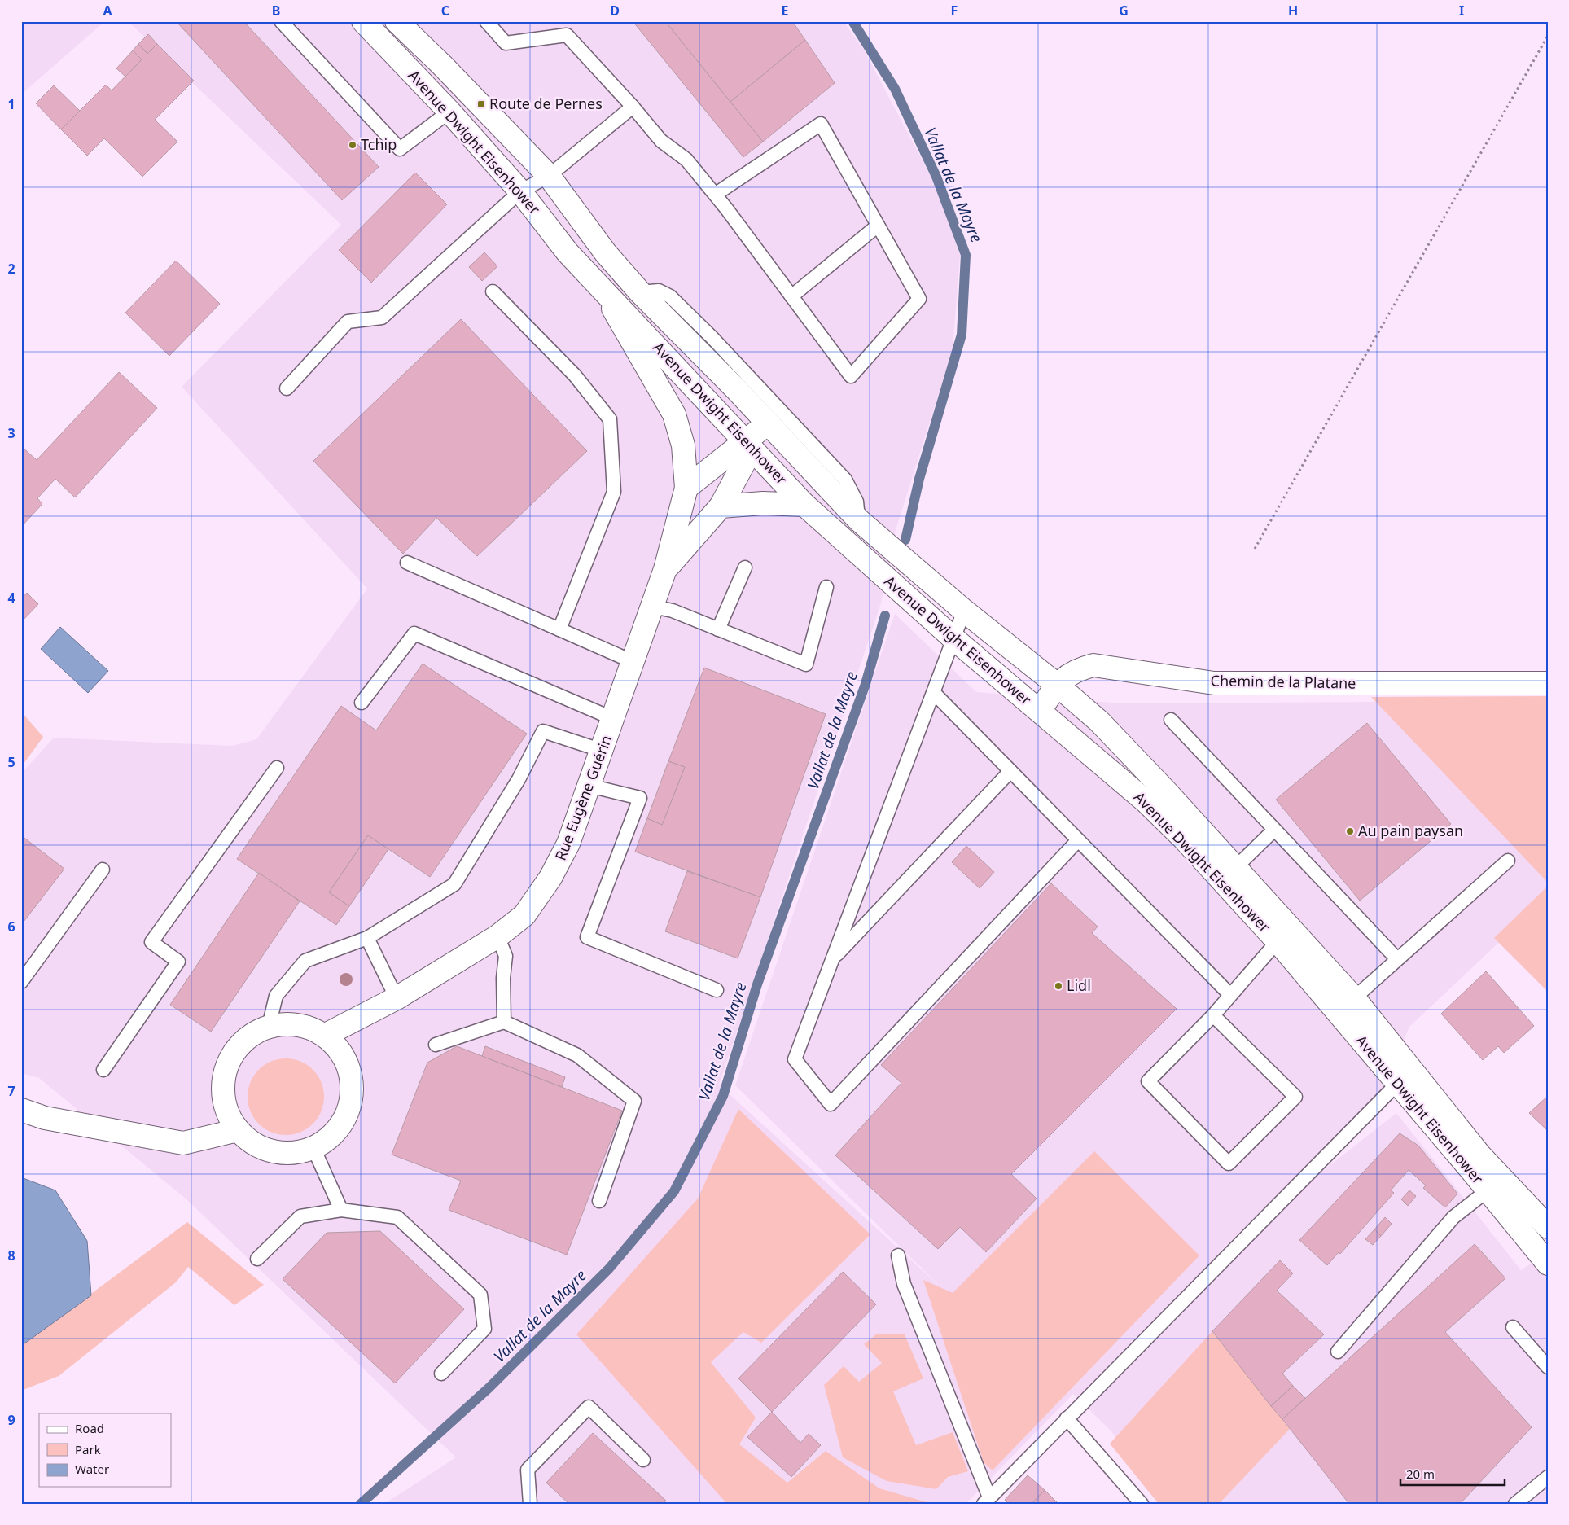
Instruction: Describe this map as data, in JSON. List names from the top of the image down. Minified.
{"streets":{"main road":["Avenue Dwight Eisenhower","Chemin de la Platane","Rue Eugène Guérin"]},"crossings":[["Avenue Dwight Eisenhower","Chemin de la Platane"],["Avenue Dwight Eisenhower","Rue Eugène Guérin"]],"water":["Vallat de la Mayre"],"places":{"transit":["Route de Pernes"],"other":["Tchip","Au pain paysan","Lidl"]},"legend":["Road","Park","Water"],"scale_bar":"20 m","grid":{"columns":["A","B","C","D","E","F","G","H","I"],"rows":["1","2","3","4","5","6","7","8","9"]}}
